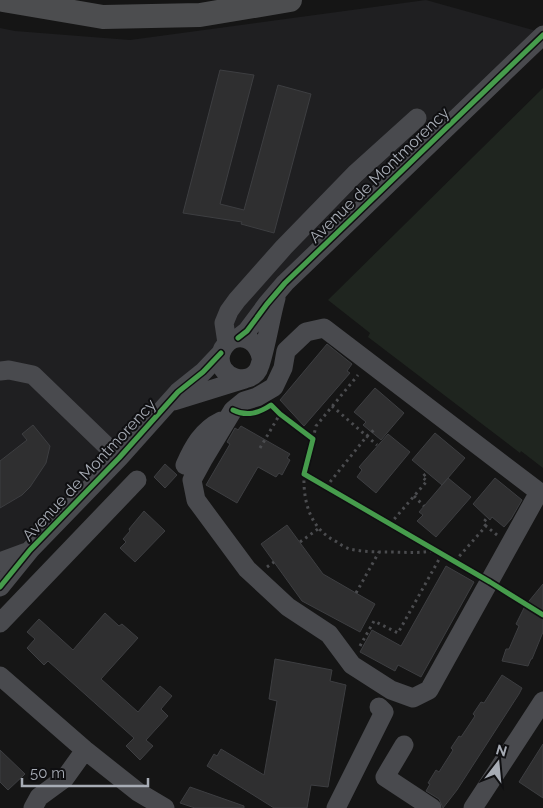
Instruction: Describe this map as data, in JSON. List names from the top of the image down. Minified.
{"streets":{"street":["Avenue de Montmorency"]},"scale_bar":"50 m","north":"top"}
